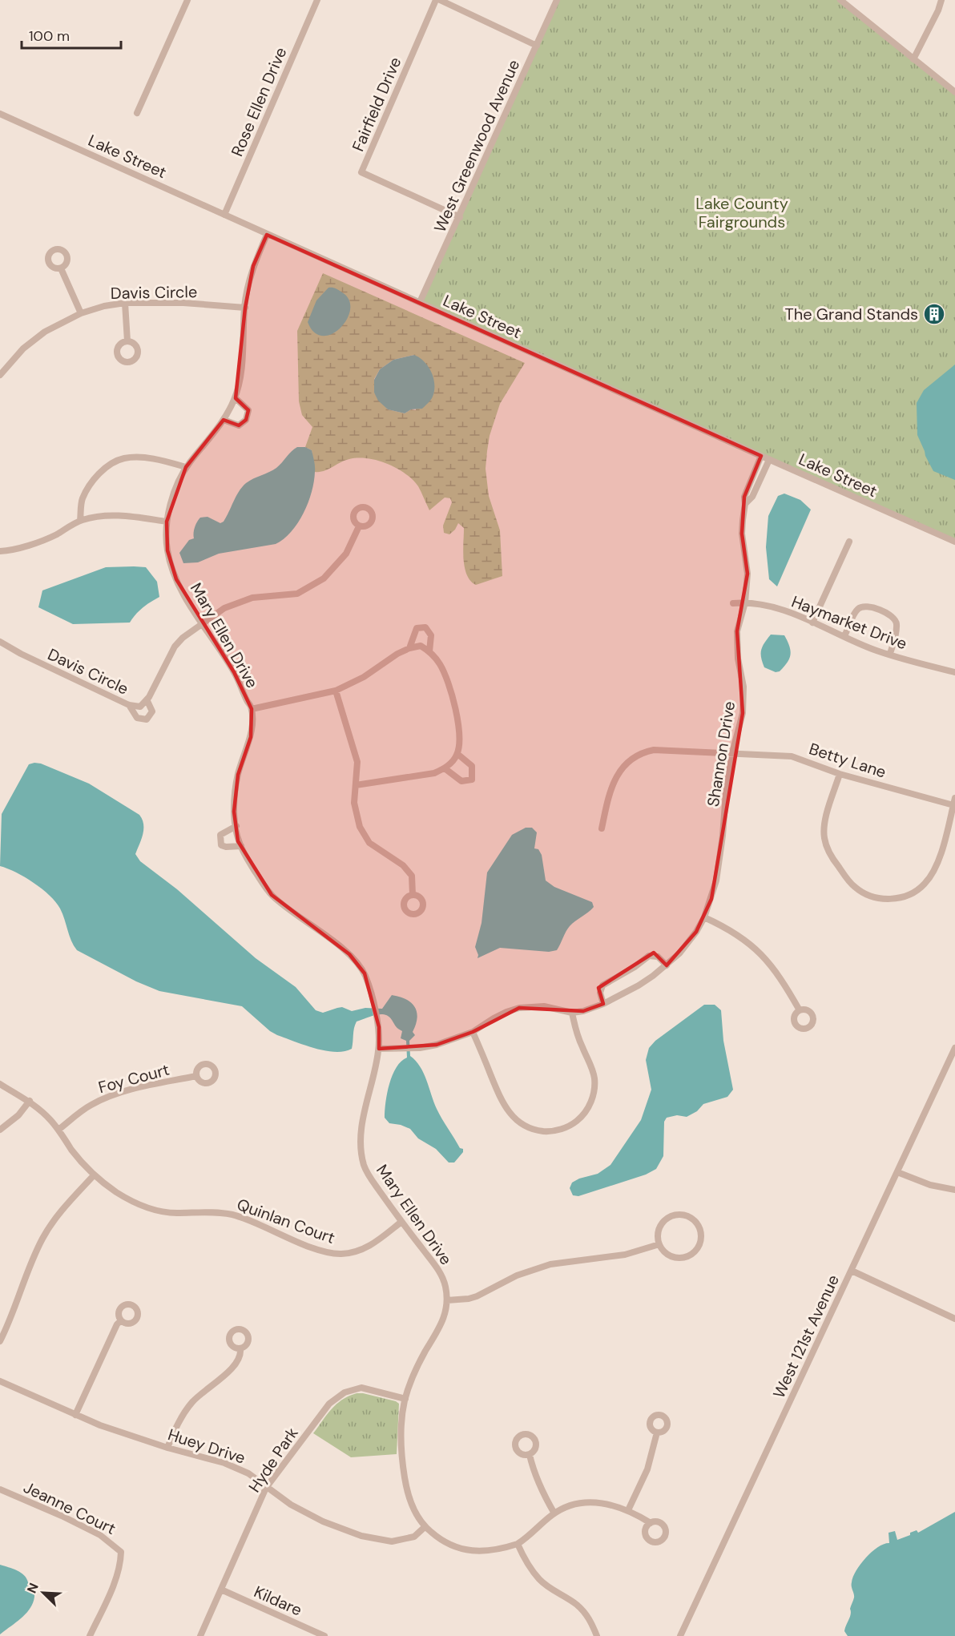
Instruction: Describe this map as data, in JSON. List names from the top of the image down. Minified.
{"streets":{"street":["Rose Ellen Drive","Fairfield Drive","West Greenwood Avenue","Lake Street","Davis Circle","Haymarket Drive","Mary Ellen Drive","Shannon Drive","Betty Lane","Foy Court","Quinlan Court","West 121st Avenue","Huey Drive","Hyde Park","Jeanne Court","Kildare"]},"crossings":[["Rose Ellen Drive","Lake Street"],["Fairfield Drive","West Greenwood Avenue"],["West Greenwood Avenue","Lake Street"],["Lake Street","Mary Ellen Drive"],["Lake Street","Shannon Drive"],["Davis Circle","Mary Ellen Drive"],["Haymarket Drive","Shannon Drive"],["Mary Ellen Drive","Shannon Drive"],["Mary Ellen Drive","Quinlan Court"],["Mary Ellen Drive","Huey Drive"],["Mary Ellen Drive","Hyde Park"],["Shannon Drive","Betty Lane"],["Foy Court","Quinlan Court"],["Huey Drive","Hyde Park"],["Hyde Park","Kildare"]],"parks":["Lake County Fairgrounds"],"places":{"building":["The Grand Stands"]},"scale_bar":"100 m","north":"top left"}
